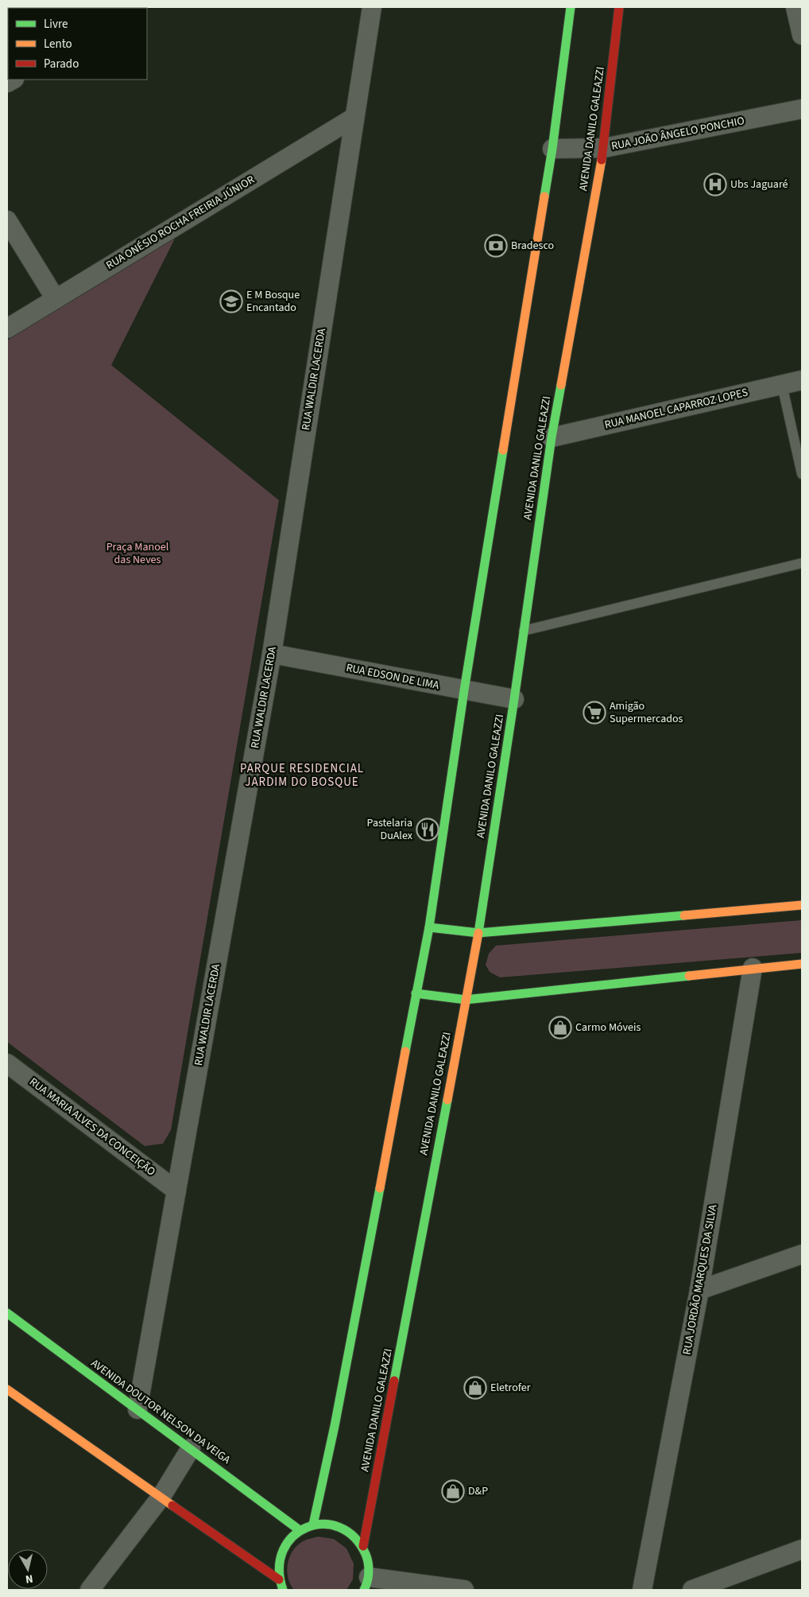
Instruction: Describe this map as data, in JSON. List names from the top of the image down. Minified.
{"streets":{"main road":["AVENIDA DANILO GALEAZZI","AVENIDA DOUTOR NELSON DA VEIGA"],"street":["RUA JOÃO ÂNGELO PONCHIO","RUA ONÉSIO ROCHA FREIRIA JÚNIOR","RUA WALDIR LACERDA","RUA MANOEL CAPARROZ LOPES","RUA EDSON DE LIMA","RUA MARIA ALVES DA CONCEIÇÃO","RUA JORDÃO MARQUES DA SILVA"]},"crossings":[["AVENIDA DANILO GALEAZZI","RUA JOÃO ÂNGELO PONCHIO"],["AVENIDA DANILO GALEAZZI","RUA MANOEL CAPARROZ LOPES"],["AVENIDA DANILO GALEAZZI","RUA EDSON DE LIMA"],["RUA ONÉSIO ROCHA FREIRIA JÚNIOR","RUA WALDIR LACERDA"],["RUA WALDIR LACERDA","RUA EDSON DE LIMA"],["RUA WALDIR LACERDA","RUA MARIA ALVES DA CONCEIÇÃO"],["RUA WALDIR LACERDA","AVENIDA DOUTOR NELSON DA VEIGA"]],"districts":["PARQUE RESIDENCIAL JARDIM DO BOSQUE"],"parks":["Praça Manoel das Neves"],"places":{"hospital":["Ubs Jaguaré"],"bank":["Bradesco"],"school or university":["E M Bosque Encantado"],"supermarket":["Amigão Supermercados"],"restaurant":["Pastelaria DuAlex"],"shop":["Carmo Móveis","Eletrofer","D&P"]},"legend":["Livre","Lento","Parado"],"north":"bottom"}
